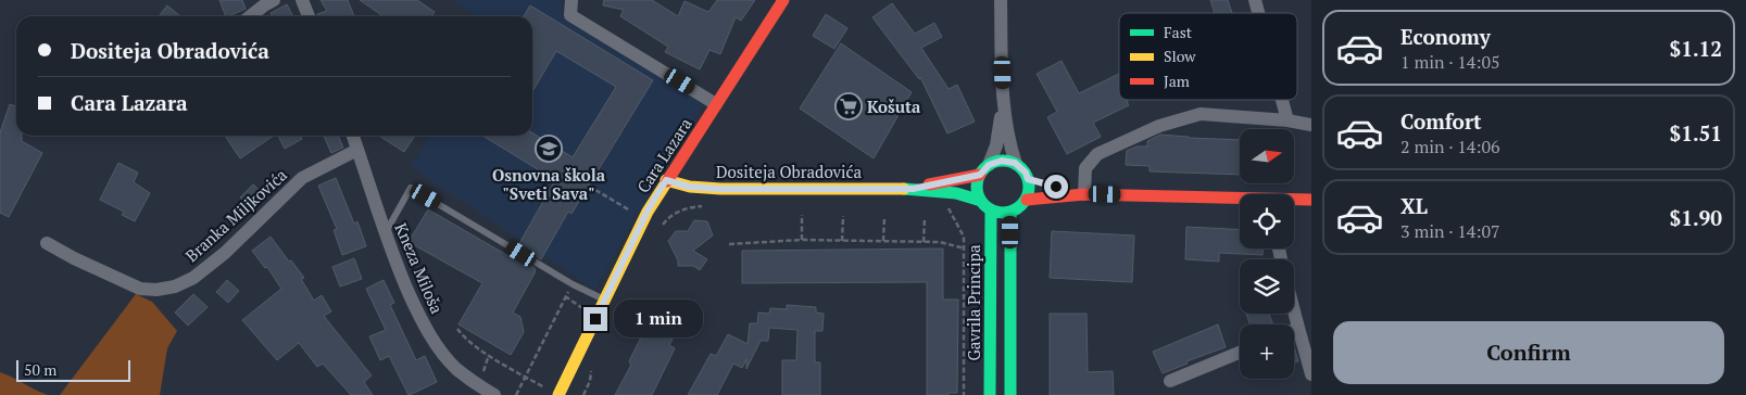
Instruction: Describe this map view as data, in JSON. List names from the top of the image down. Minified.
{"streets":{"street":["Cara Lazara","Dositeja Obradovića","Branka Miljkovića","Kneza Miloša","Gavrila Principa"]},"crossings":[["Cara Lazara","Dositeja Obradovića"],["Dositeja Obradovića","Gavrila Principa"],["Branka Miljkovića","Kneza Miloša"]],"places":{"supermarket":["Košuta"],"school or university":["Osnovna škola \"Sveti Sava\""]},"legend":["Fast","Slow","Jam"],"scale_bar":"50 m","north":"right","page":{"list":[{"name":"Economy","note":"1 min · 14:05","value":"$1.12"},{"name":"Comfort","note":"2 min · 14:06","value":"$1.51"},{"name":"XL","note":"3 min · 14:07","value":"$1.90"}],"banner":["Dositeja Obradovića","Cara Lazara"],"map_buttons":"+","bubble":"1 min","buttons":"Confirm","scale":"50 m"}}
